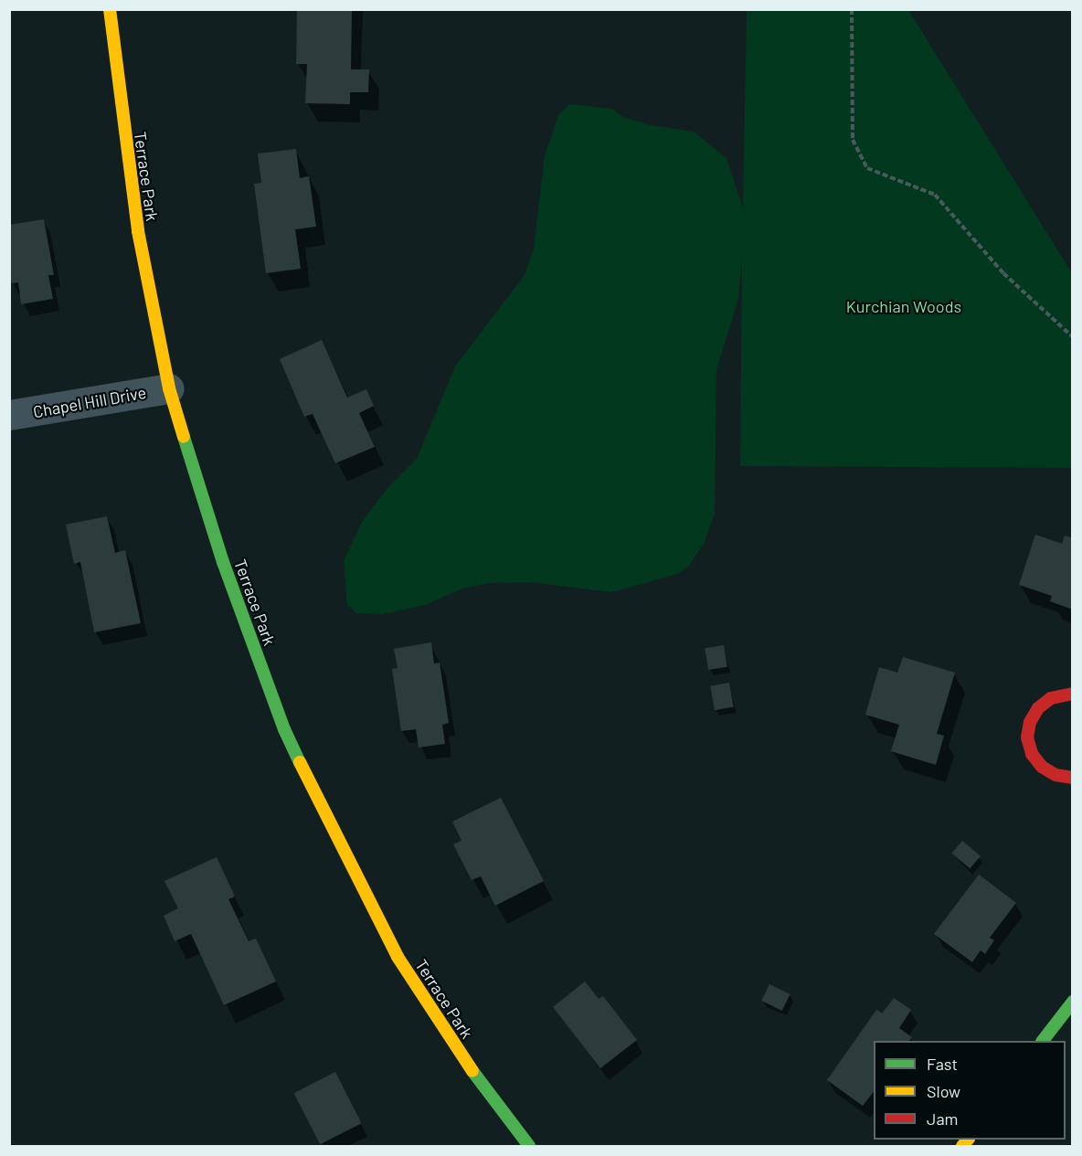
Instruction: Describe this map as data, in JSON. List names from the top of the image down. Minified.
{"streets":{"street":["Terrace Park","Chapel Hill Drive"]},"crossings":[["Terrace Park","Chapel Hill Drive"]],"parks":["Kurchian Woods"],"legend":["Fast","Slow","Jam"]}
